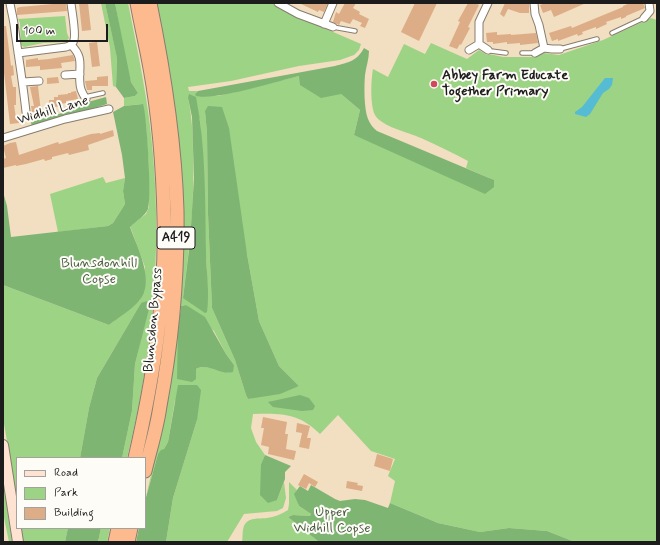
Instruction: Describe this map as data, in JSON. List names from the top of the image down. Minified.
{"streets":{"highway":["A419","Blunsdon Bypass"],"street":["Widhill Lane"]},"parks":["Blunsdonhill Copse","Upper Widhill Copse"],"places":["Abbey Farm Educate Together Primary"],"legend":["Road","Park","Building"],"scale_bar":"100 m"}
